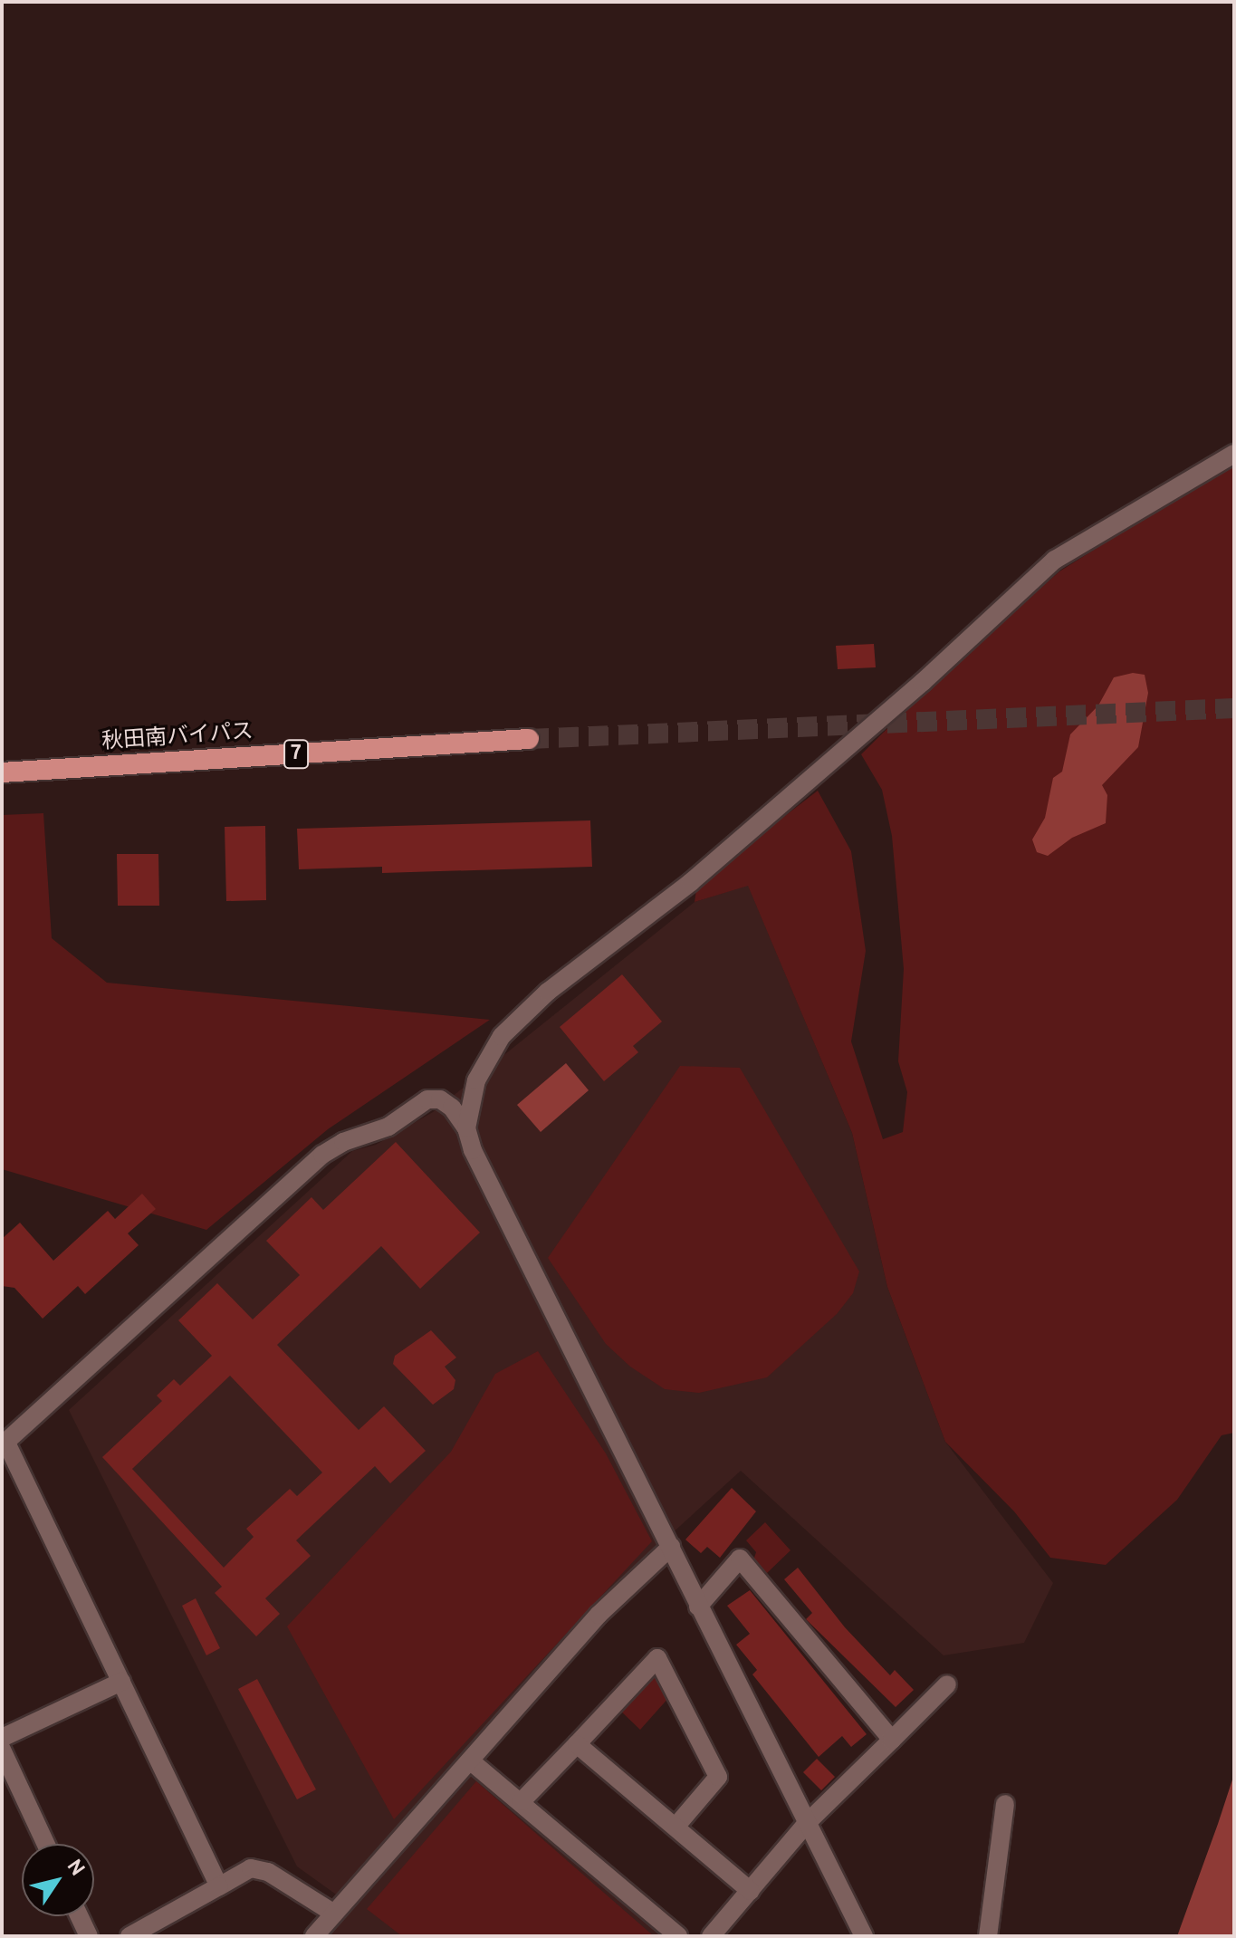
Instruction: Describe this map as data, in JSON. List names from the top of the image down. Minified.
{"streets":{"highway":["秋田南バイパス","7"]},"north":"top right"}
